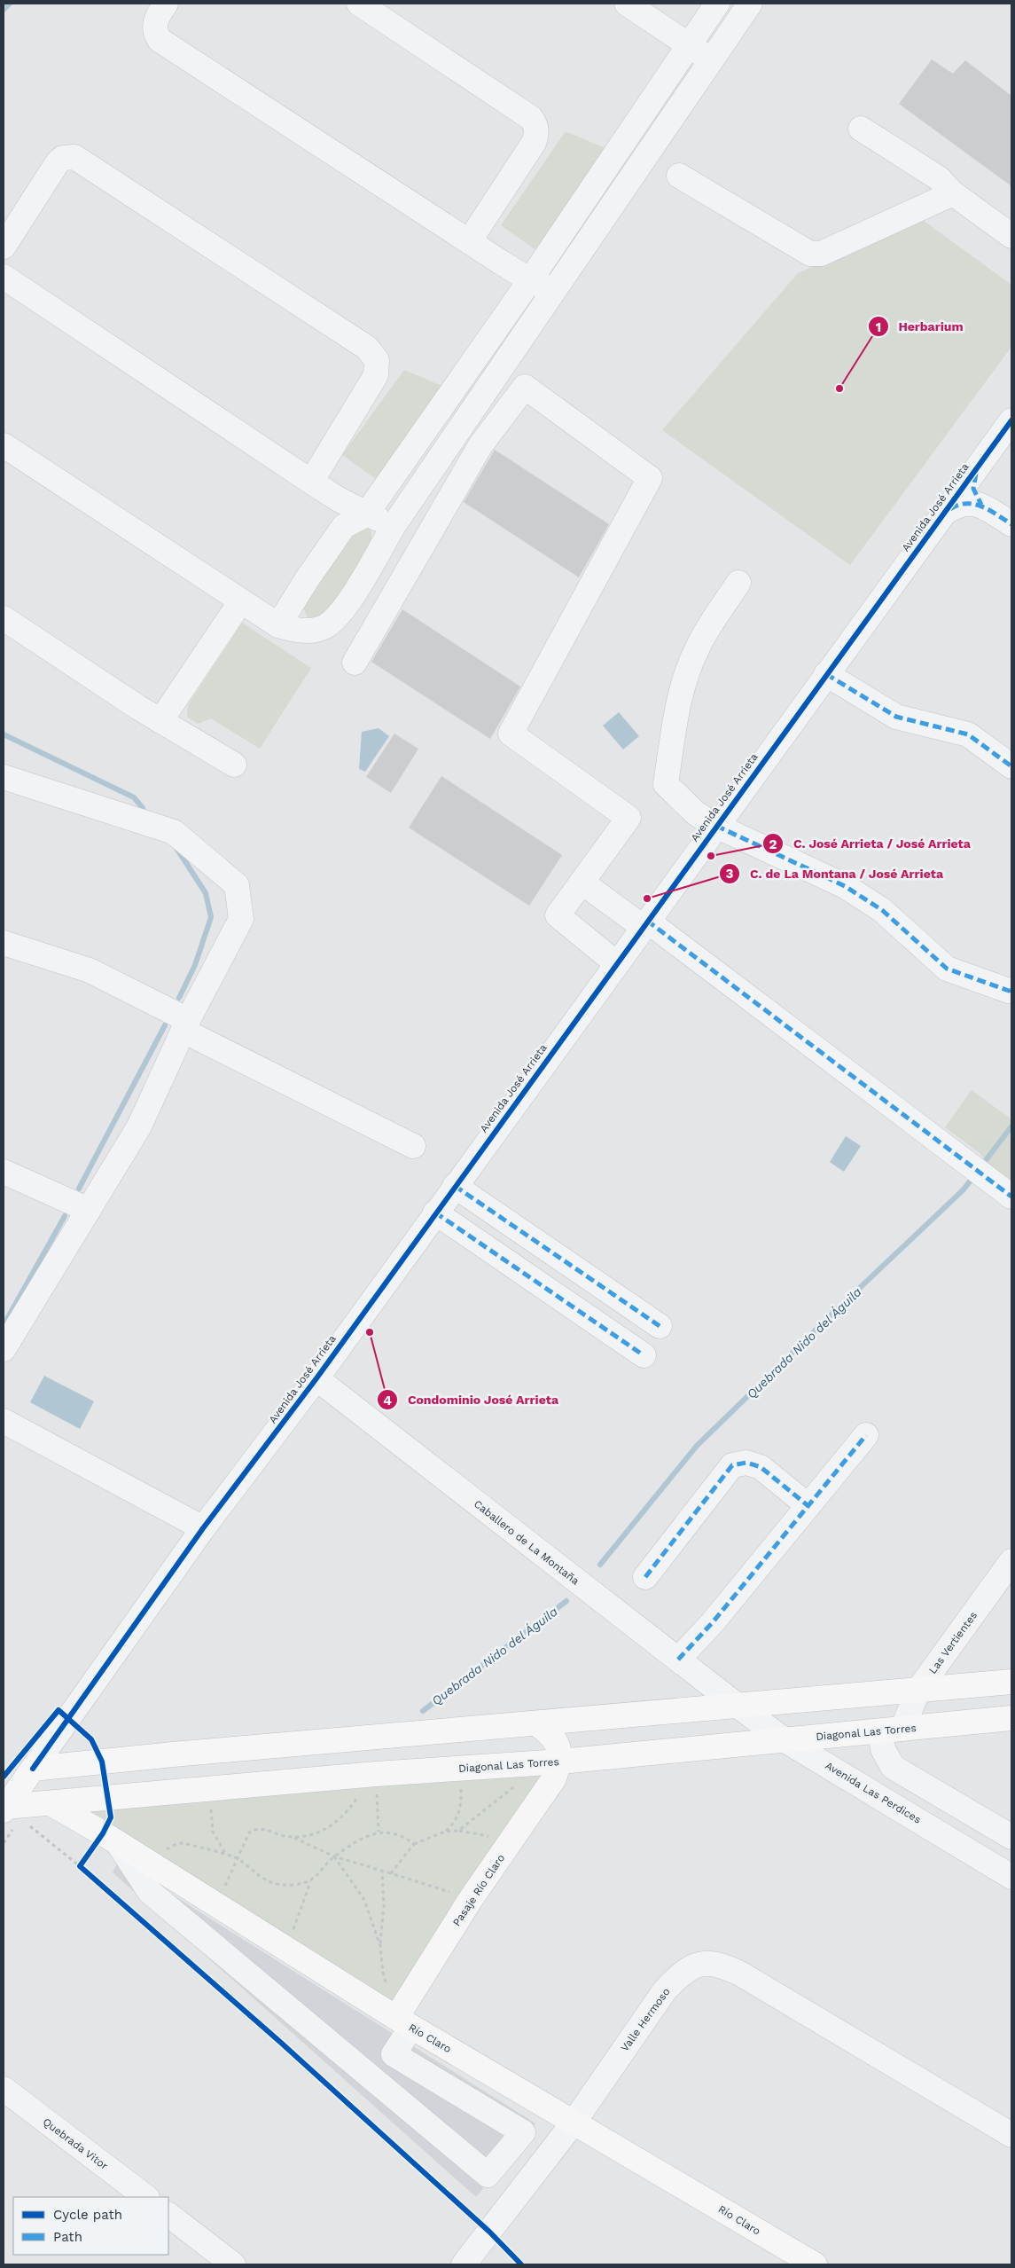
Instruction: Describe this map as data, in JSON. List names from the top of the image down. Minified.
{"streets":{"main road":["Avenida José Arrieta","Diagonal Las Torres","Pasaje Río Claro","Río Claro"],"street":["Caballero de La Montaña","Las Vertientes","Avenida Las Perdices","Valle Hermoso","Quebrada Vitor"]},"crossings":[["Avenida José Arrieta","Caballero de La Montaña"],["Avenida José Arrieta","Diagonal Las Torres"],["Caballero de La Montaña","Avenida Las Perdices"],["Las Vertientes","Diagonal Las Torres"],["Diagonal Las Torres","Avenida Las Perdices"],["Diagonal Las Torres","Pasaje Río Claro"],["Diagonal Las Torres","Río Claro"],["Pasaje Río Claro","Río Claro"],["Valle Hermoso","Río Claro"]],"water":["Quebrada Nido del Águila"],"places":["Herbarium","C. José Arrieta / José Arrieta","C. de La Montana / José Arrieta","Condominio José Arrieta"],"legend":["Cycle path","Path"]}
